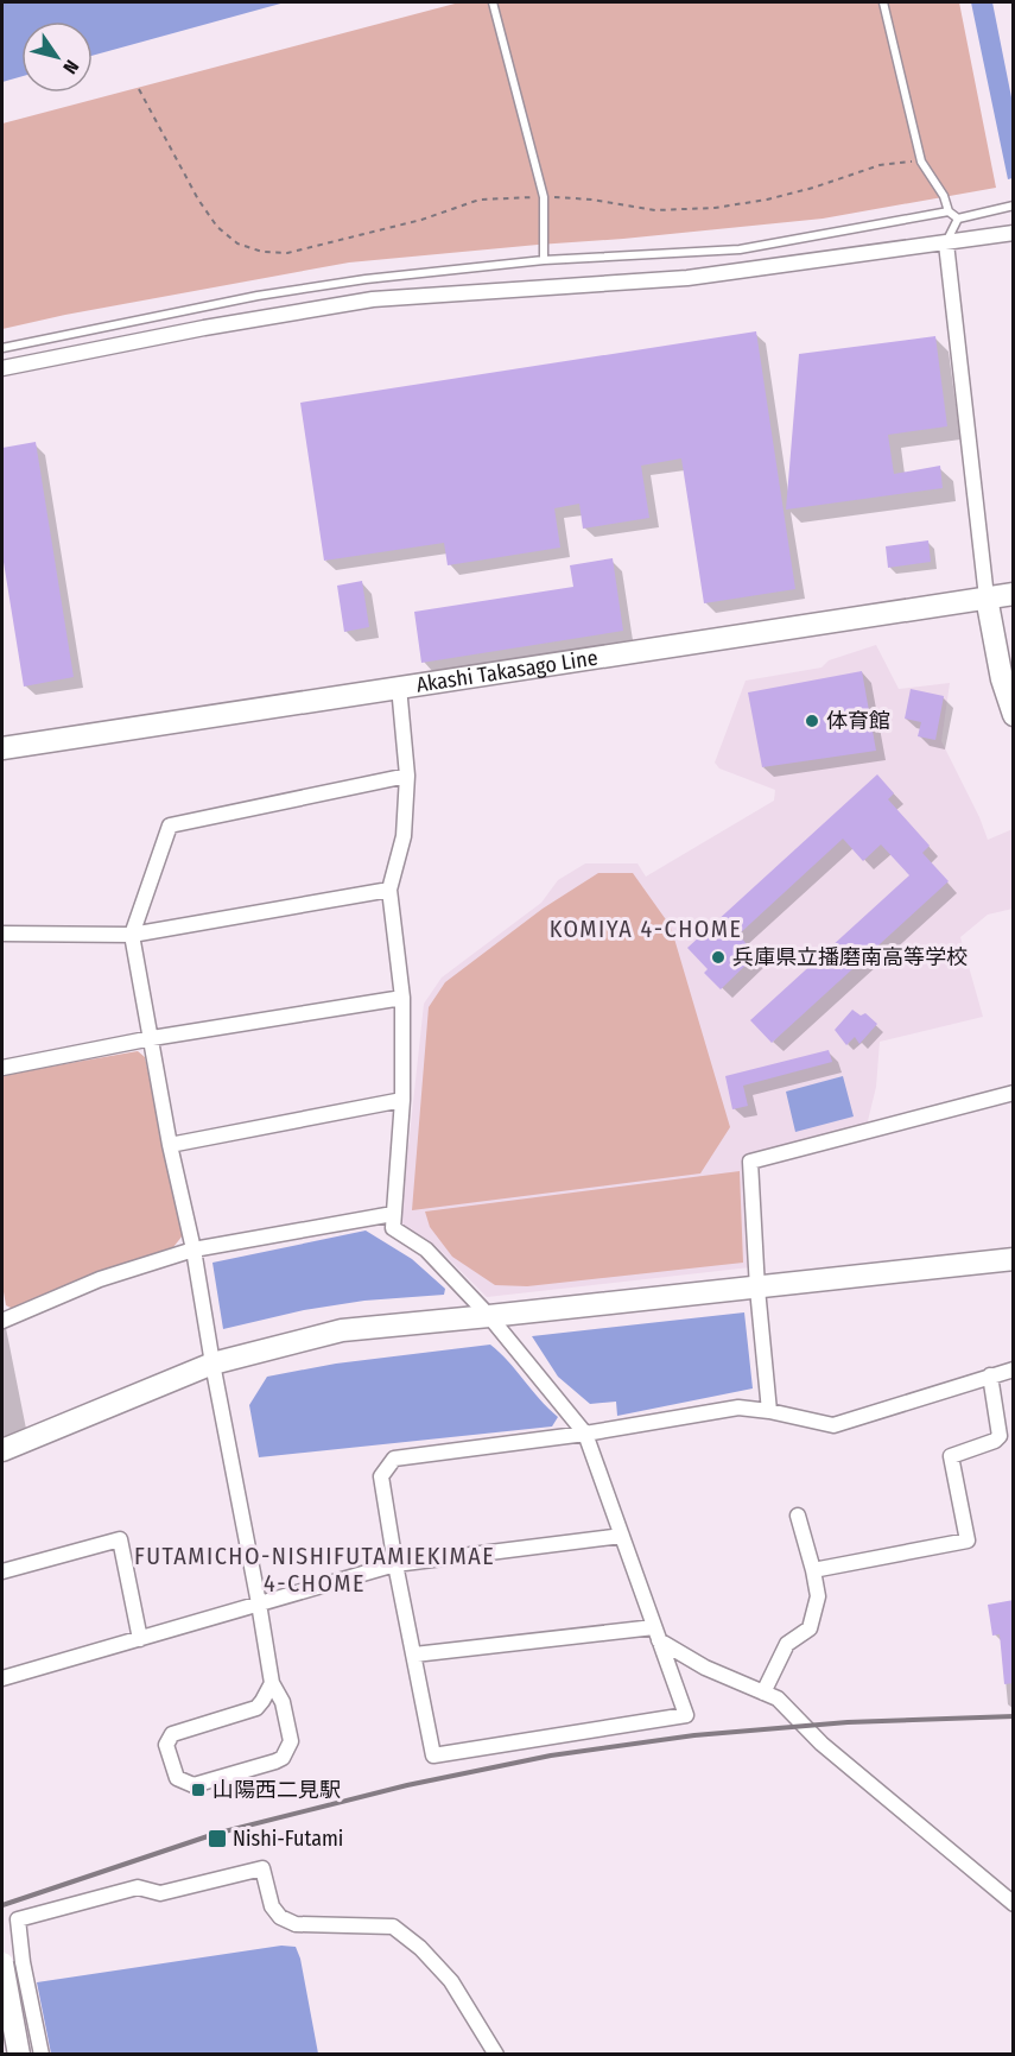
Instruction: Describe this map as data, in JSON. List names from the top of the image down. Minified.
{"streets":{"street":["Akashi Takasago Line"]},"districts":["KOMIYA 4-CHOME","FUTAMICHO-NISHIFUTAMIEKIMAE 4-CHOME"],"places":{"other":["体育館","兵庫県立播磨南高等学校"],"transit":["山陽西二見駅","Nishi-Futami"]},"north":"bottom right"}
